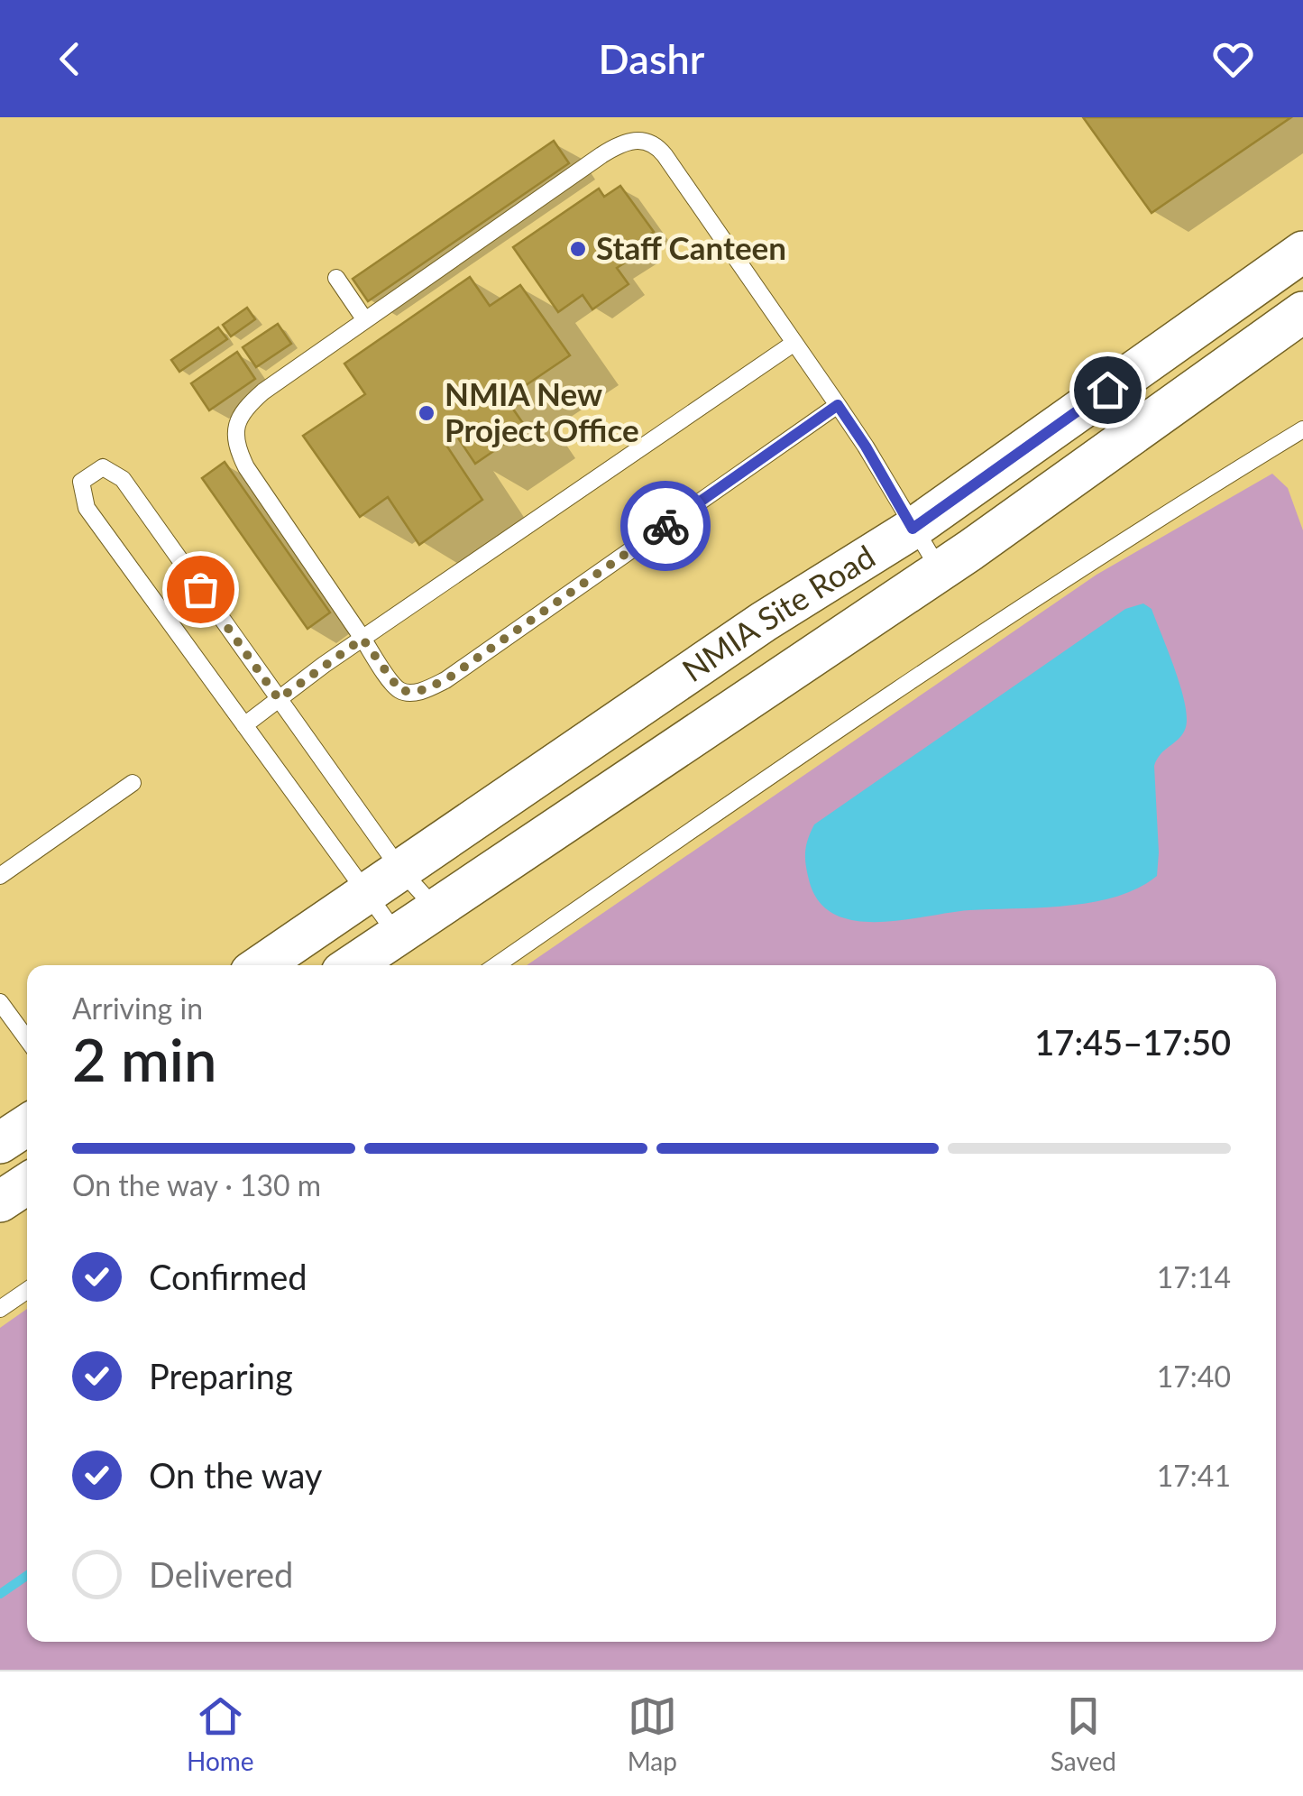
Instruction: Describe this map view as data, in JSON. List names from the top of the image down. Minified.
{"streets":{"street":["NMIA Site Road"]},"places":["Staff Canteen","NMIA New Project Office"],"page":{"header":"Dashr","heading":["2 min","Arriving in","17:45–17:50"],"bar":"On the way · 130 m","list":[["Confirmed","17:14"],["Preparing","17:40"],["On the way","17:41"],"Delivered"],"tabs":["Home","Map","Saved"]}}
